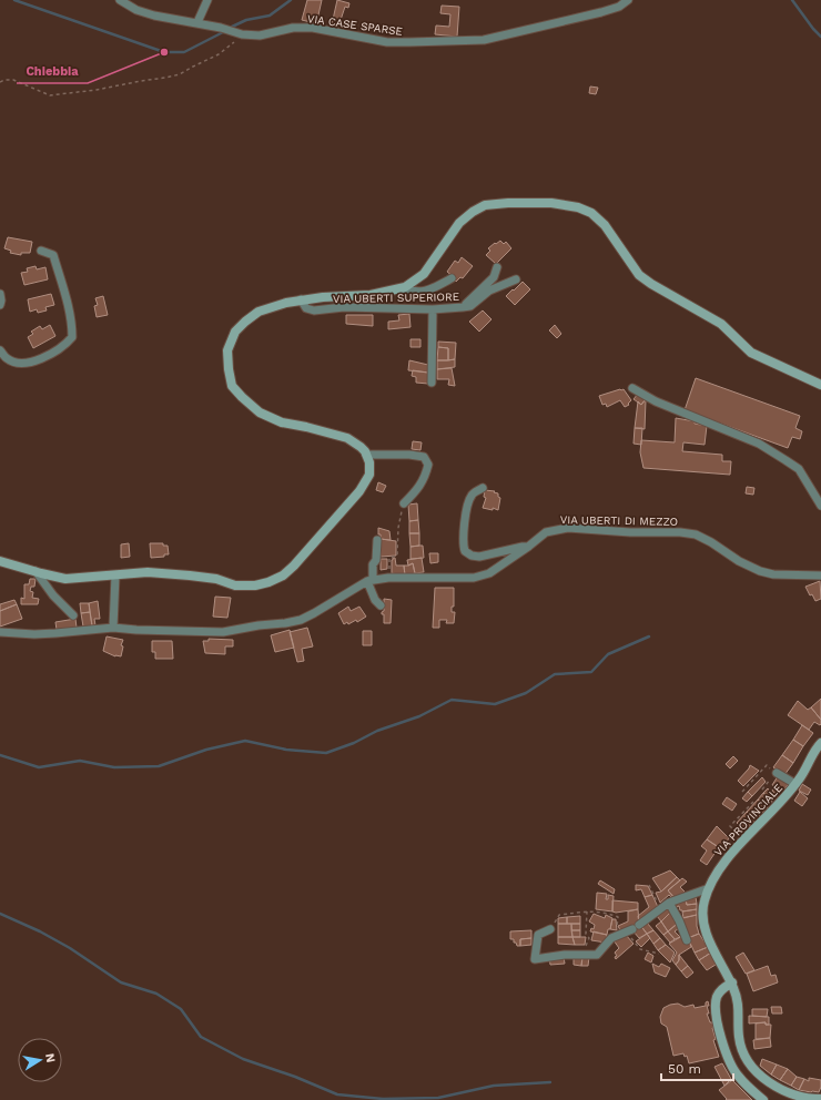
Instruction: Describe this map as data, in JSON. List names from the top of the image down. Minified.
{"streets":{"main road":["VIA UBERTI SUPERIORE","VIA PROVINCIALE"],"street":["VIA CASE SPARSE","VIA UBERTI DI MEZZO"]},"places":["Chiebbia"],"scale_bar":"50 m","north":"right"}
